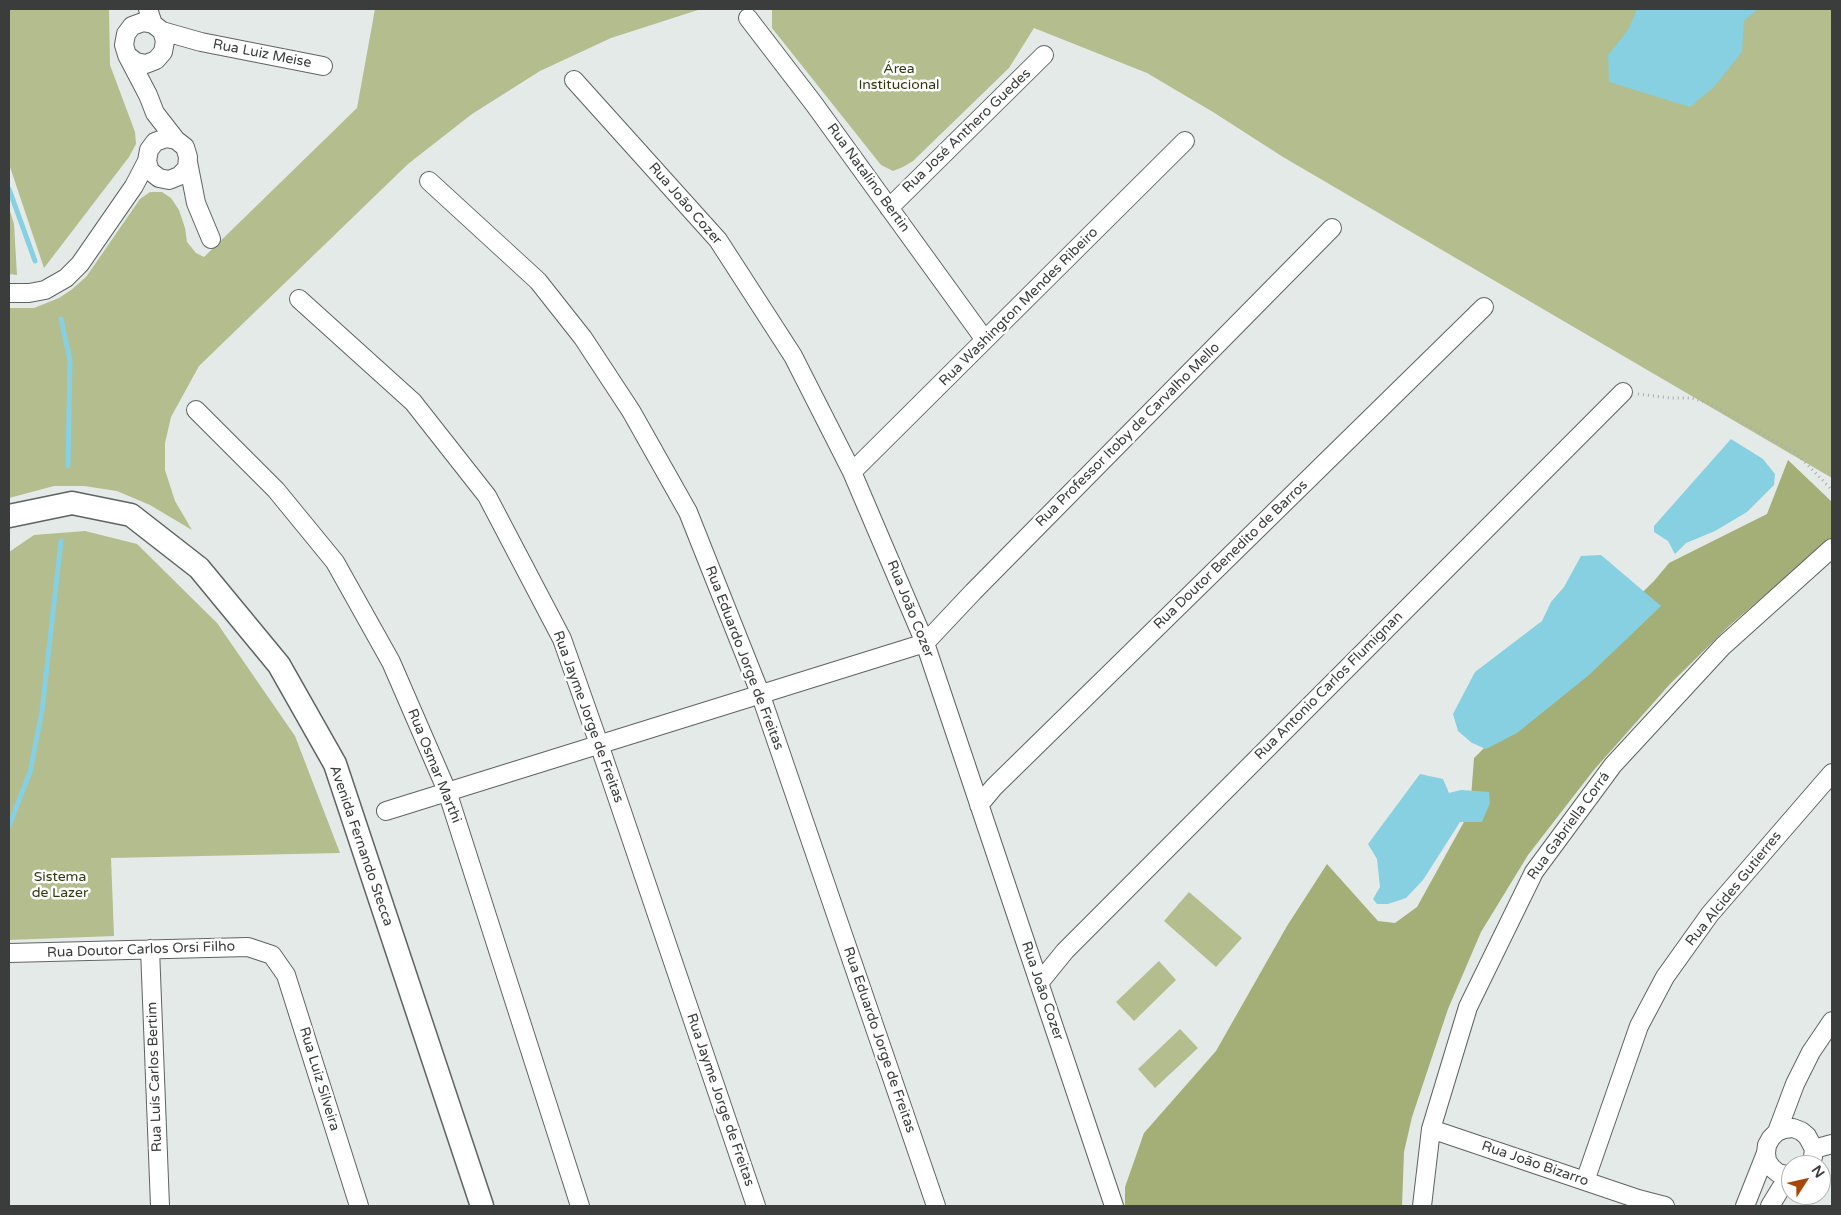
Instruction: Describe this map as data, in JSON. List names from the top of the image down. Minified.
{"streets":{"street":["Rua Luiz Meise","Rua José Anthero Guedes","Rua Natalino Bertin","Rua João Cozer","Rua Washington Mendes Ribeiro","Rua Professor Itoby de Carvalho Mello","Rua Doutor Benedito de Barros","Rua Eduardo Jorge de Freitas","Rua Antonio Carlos Flumignan","Rua Jayme Jorge de Freitas","Rua Osmar Marthi","Rua Gabriella Corrá","Avenida Fernando Stecca","Rua Alcides Gutierres","Rua Doutor Carlos Orsi Filho","Rua Luís Carlos Bertim","Rua Luiz Silveira","Rua João Bizarro"]},"crossings":[["Rua José Anthero Guedes","Rua Natalino Bertin"],["Rua Natalino Bertin","Rua Washington Mendes Ribeiro"],["Rua João Cozer","Rua Washington Mendes Ribeiro"],["Rua João Cozer","Rua Professor Itoby de Carvalho Mello"],["Rua João Cozer","Rua Doutor Benedito de Barros"],["Rua João Cozer","Rua Antonio Carlos Flumignan"],["Rua Gabriella Corrá","Rua João Bizarro"],["Rua Alcides Gutierres","Rua João Bizarro"],["Rua Doutor Carlos Orsi Filho","Rua Luís Carlos Bertim"],["Rua Doutor Carlos Orsi Filho","Rua Luiz Silveira"]],"parks":["Área Institucional","Sistema de Lazer"],"north":"top right"}
